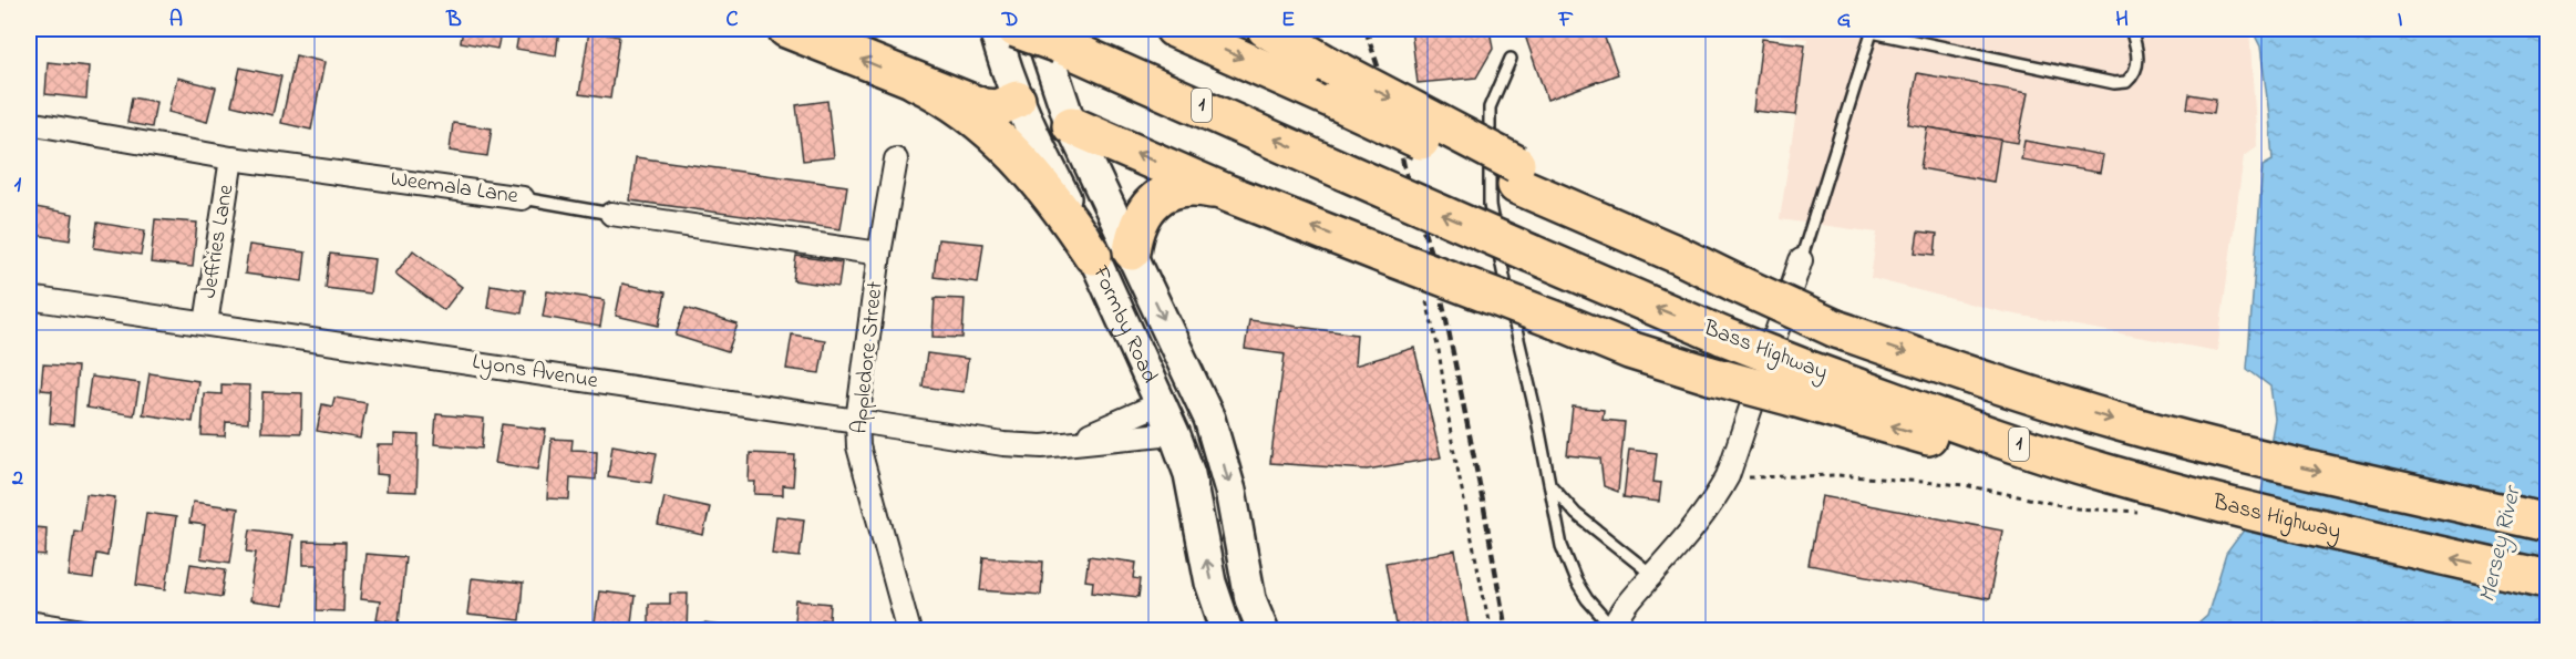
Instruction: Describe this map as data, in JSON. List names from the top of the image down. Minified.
{"streets":{"highway":["1","Bass Highway"],"main road":["Formby Road"],"street":["Weemala Lane","Jeffries Lane","Appledore Street","Lyons Avenue"]},"crossings":[["Weemala Lane","Jeffries Lane"],["Weemala Lane","Appledore Street"],["Jeffries Lane","Lyons Avenue"],["Formby Road","Bass Highway"],["Formby Road","Lyons Avenue"],["Appledore Street","Lyons Avenue"]],"water":["Mersey River"],"grid":{"columns":["A","B","C","D","E","F","G","H","I"],"rows":["1","2"]}}
